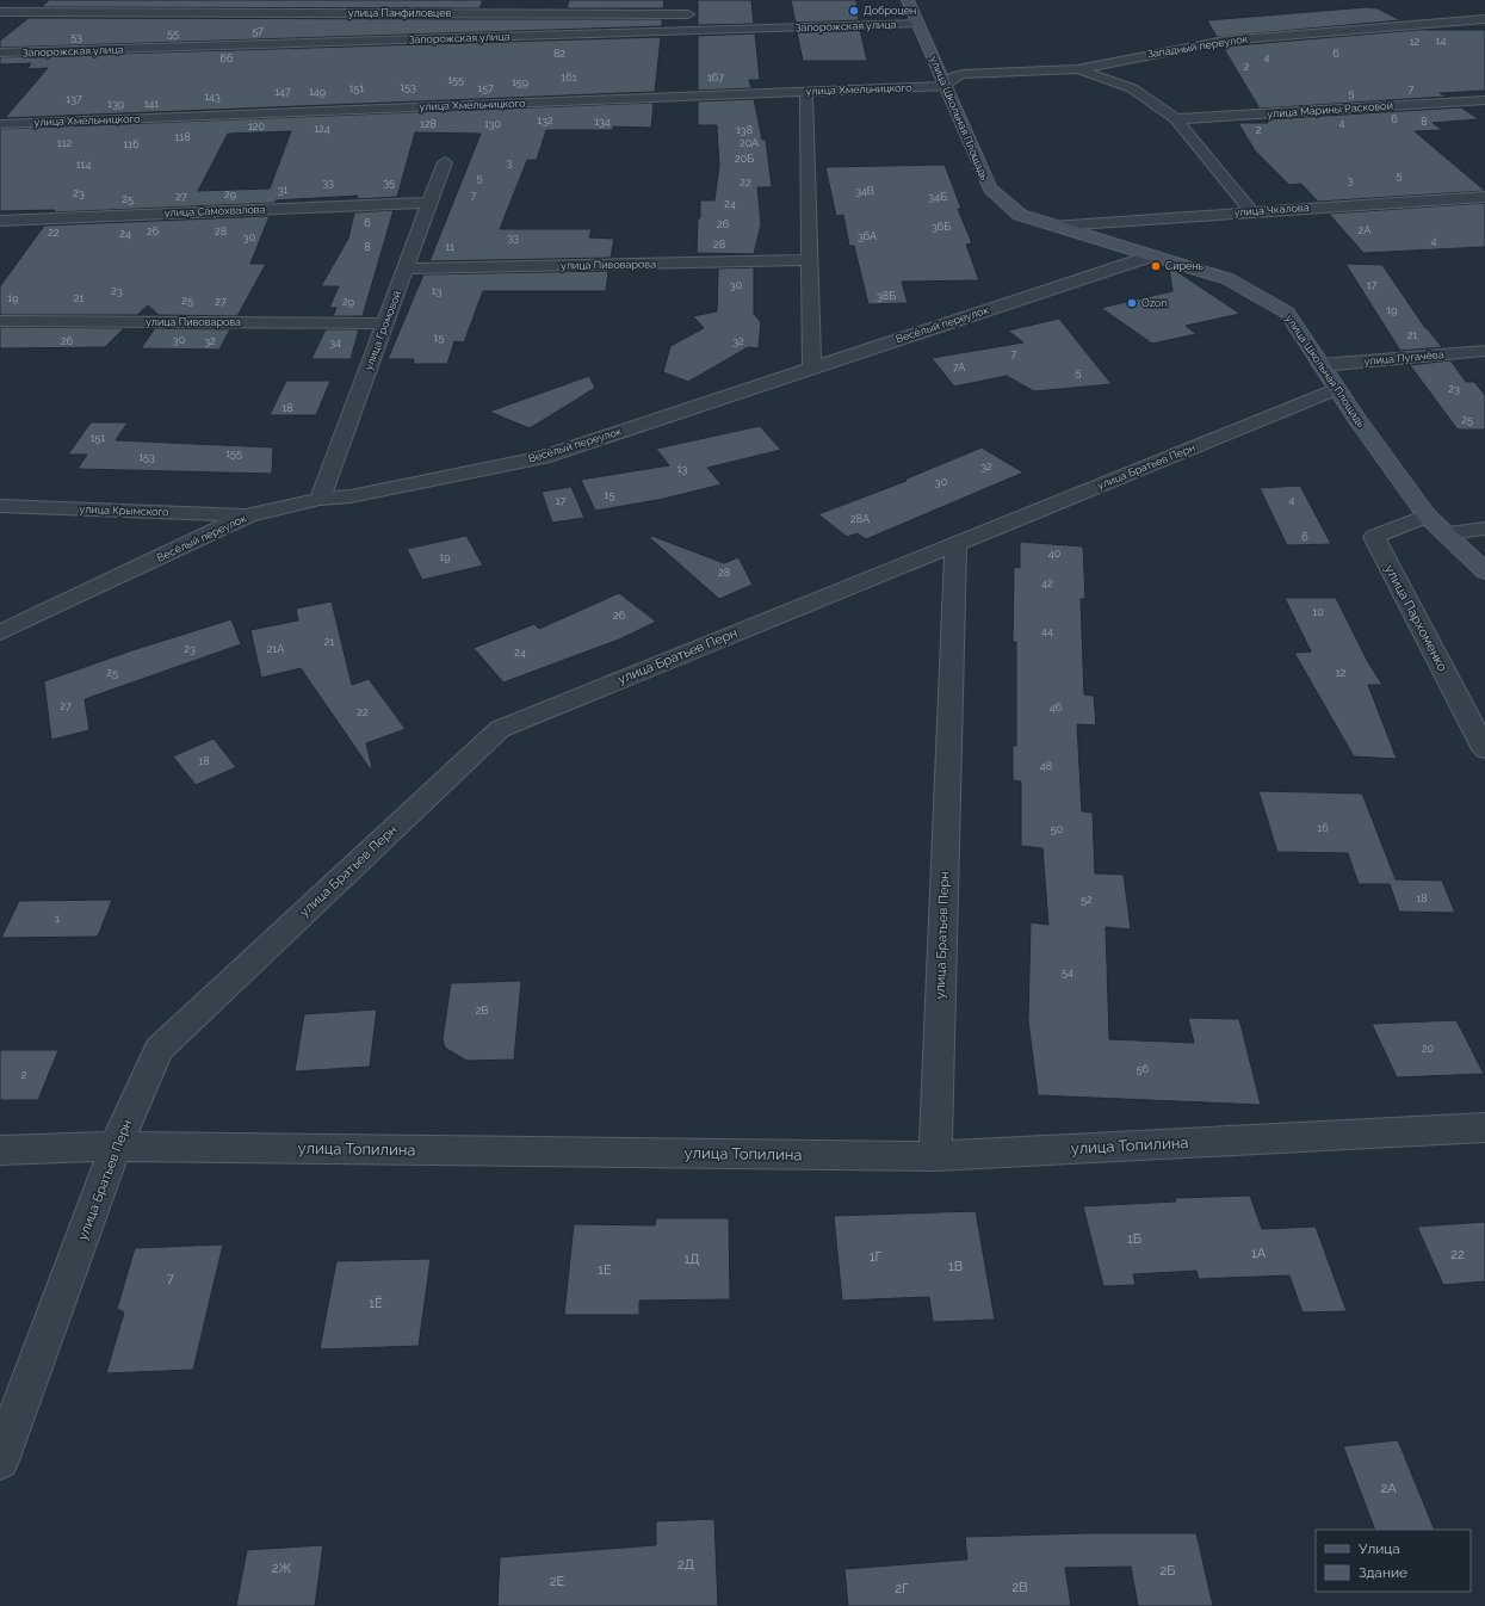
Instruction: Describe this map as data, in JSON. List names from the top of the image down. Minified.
{"streets":{"main road":["улица Школьная Площадь"],"street":["улица Панфиловцев","Запорожская улица","Западный переулок","улица Хмельницкого","улица Марины Расковой","улица Чкалова","улица Самохвалова","улица Пивоварова","Весёлый переулок","улица Громовой","улица Пугачёва","улица Братьев Перн","улица Крымского","улица Пархоменко","улица Топилина"]},"crossings":[["Запорожская улица","улица Школьная Площадь"],["Западный переулок","улица Хмельницкого"],["Западный переулок","улица Школьная Площадь"],["улица Хмельницкого","улица Школьная Площадь"],["улица Школьная Площадь","улица Чкалова"],["улица Школьная Площадь","Весёлый переулок"],["улица Школьная Площадь","улица Пугачёва"],["улица Школьная Площадь","улица Братьев Перн"],["улица Школьная Площадь","улица Пархоменко"],["улица Самохвалова","улица Громовой"],["улица Пивоварова","улица Громовой"],["Весёлый переулок","улица Громовой"],["Весёлый переулок","улица Крымского"],["улица Братьев Перн","улица Топилина"]],"places":["Доброцен","Сирень","Ozon"],"house_numbers":["57","55","53","14","12","82","6","4","66","2","161","167","155","159","153","151","157","7","147","149","5","143","137","139","141","6","132","134","8","4","128","130","120","124","138","2","118","112","20А","116","20Б","3","114","5","5","3","33","35","22","31","34В","23","29","7","27","34Б","25","24","6","26","36Б","2А","26","28","22","24","36А","30","33","4","28","8","11","30","17","23","13","38Б","19","21","25","27","29","19","21","15","30","26","32","32","34","7","7А","5","23","18","25","151","155","153","32","13","30","15","4","17","28А","6","40","19","28","42","10","26","44","21","23","21А","24","25","12","27","46","22","18","48","16","50","18","52","1","54","2В","20","56","2","1Б","1А","22","1Г","1Д","1В","1Е","7","1Ё","2А","2Д","2Ж","2Б","2Е","2В","2Г"],"legend":["Улица","Здание"]}
